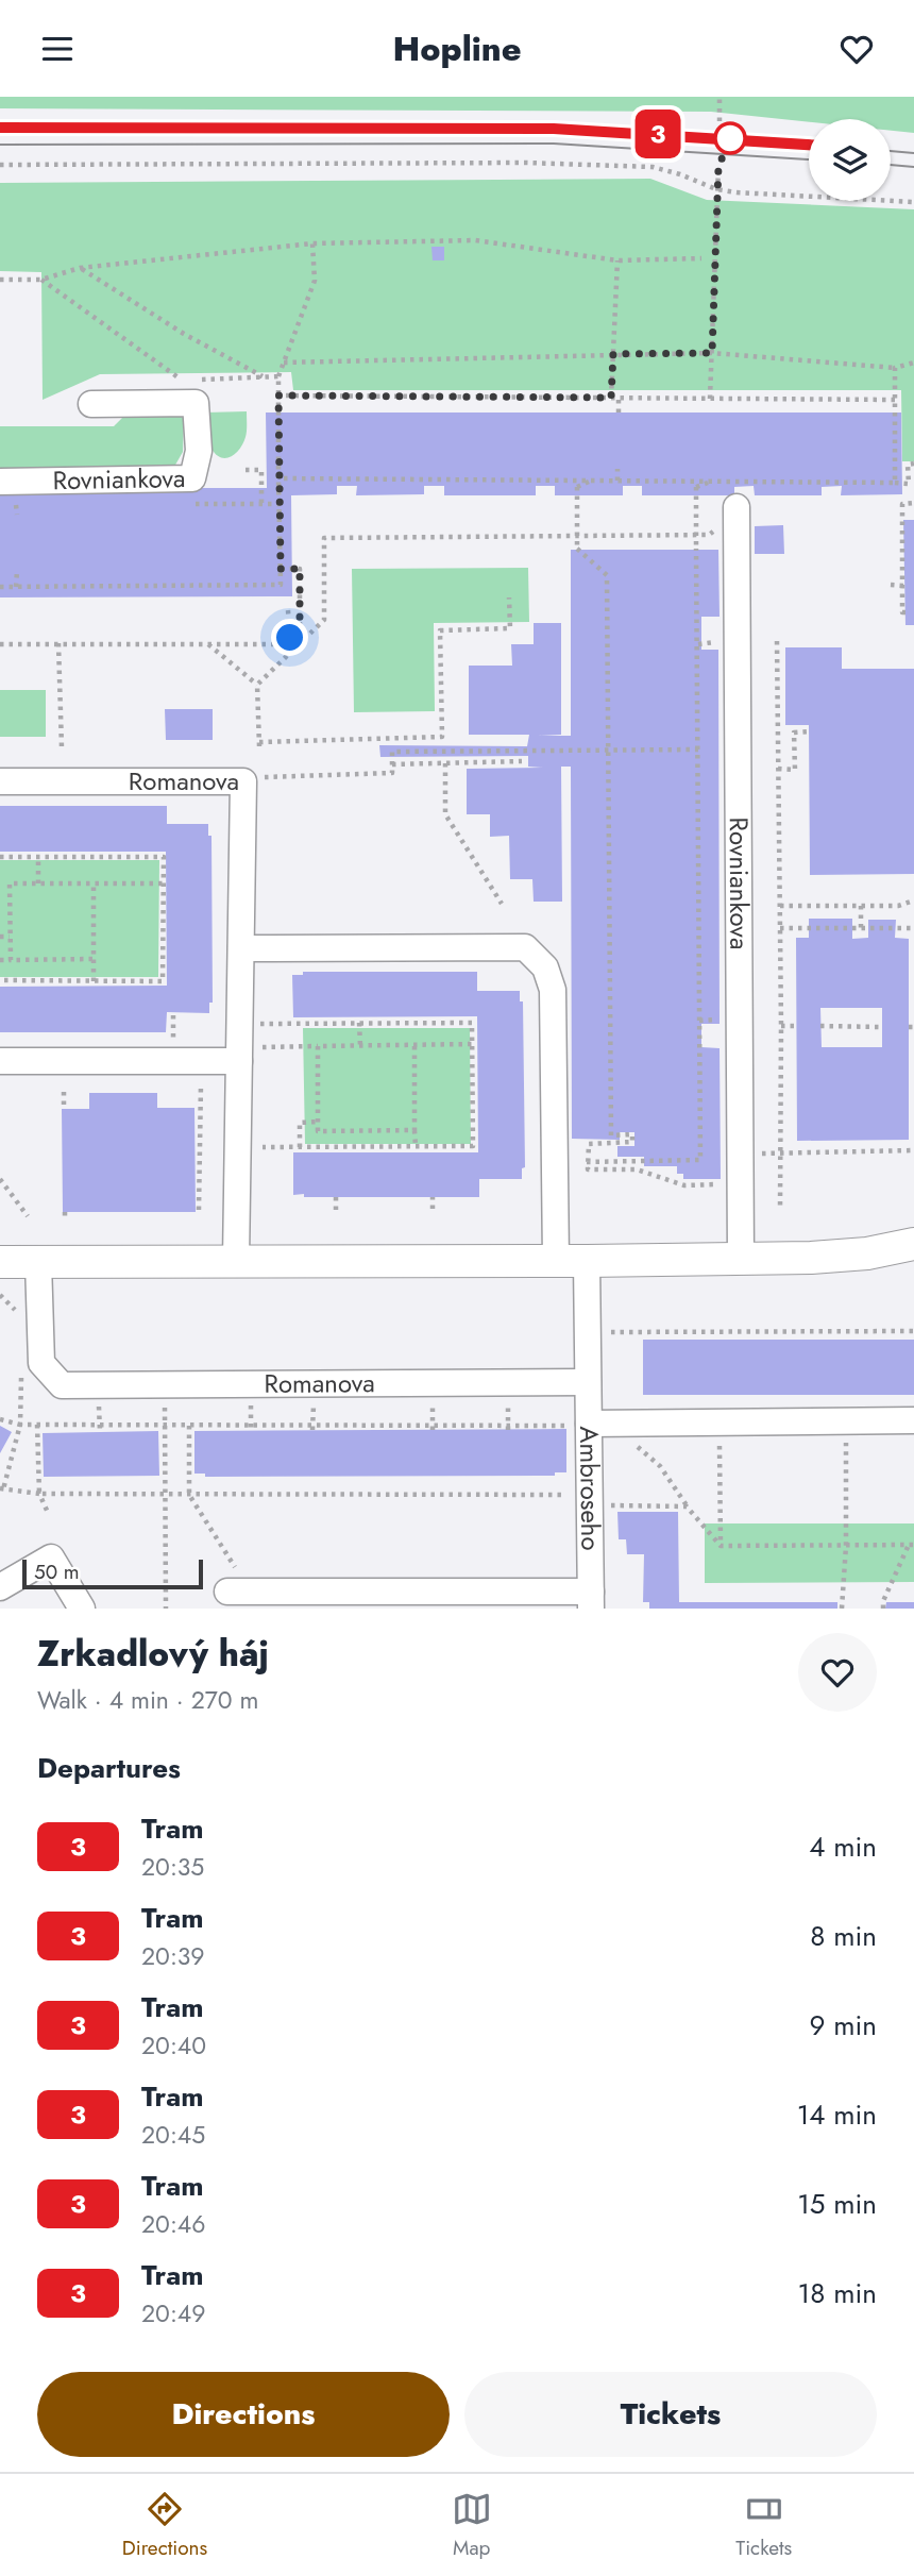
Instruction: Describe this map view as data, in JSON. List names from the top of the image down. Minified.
{"streets":{"street":["Rovniankova","Romanova","Ambroseho"]},"crossings":[["Romanova","Ambroseho"]],"lines":["tram line 3"],"scale_bar":"50 m","page":{"header":"Hopline","on_map":"3","scale":"50 m","heading":[["Zrkadlový háj","Walk · 4 min · 270 m"],"Departures"],"list":[{"mark":"3","name":"Tram","note":"20:35","value":"4 min"},{"mark":"3","name":"Tram","note":"20:39","value":"8 min"},{"mark":"3","name":"Tram","note":"20:40","value":"9 min"},{"mark":"3","name":"Tram","note":"20:45","value":"14 min"},{"mark":"3","name":"Tram","note":"20:46","value":"15 min"},{"mark":"3","name":"Tram","note":"20:49","value":"18 min"}],"buttons":["Directions","Tickets"],"tabs":["Directions","Map","Tickets"]}}
